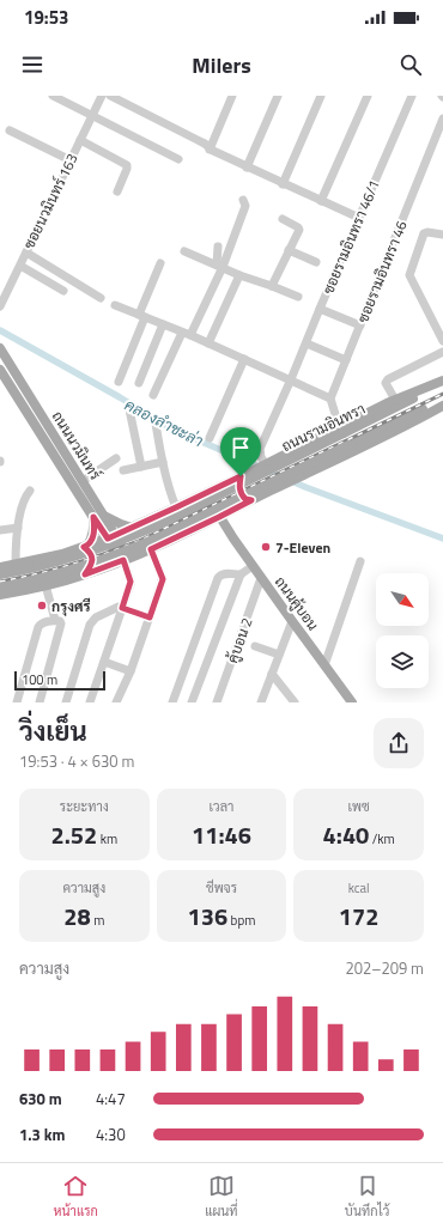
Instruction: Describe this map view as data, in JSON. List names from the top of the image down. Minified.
{"streets":{"main road":["ถนนรามอินทรา","ถนนนวมินทร์","ถนนคู้บอน"],"street":["ซอยนวมินทร์ 163","ซอยรามอินทรา 46/1","ซอยรามอินทรา 46","คู้บอน 2"]},"crossings":[["ซอยรามอินทรา 46/1","ถนนรามอินทรา"],["ถนนรามอินทรา","ถนนนวมินทร์"],["ถนนรามอินทรา","ถนนคู้บอน"],["ถนนคู้บอน","คู้บอน 2"]],"water":["คลองลำชะล่า"],"places":["7-Eleven","กรุงศรี"],"scale_bar":"100 m","north":"bottom right","page":{"status":"19:53","header":"Milers","scale":"100 m","heading":["วิ่งเย็น","19:53 · 4 × 630 m"],"stats":[["ระยะทาง","2.52 km"],["เวลา","11:46"],["เพซ","4:40 /km"],["ความสูง","28 m"],["ชีพจร","136 bpm"],["kcal","172"]],"chart":["ความสูง","202–209 m"],"list":[{"name":"630 m","note":"4:47"},{"name":"1.3 km","note":"4:30"}],"tabs":["หน้าแรก","แผนที่","บันทึกไว้"]}}
